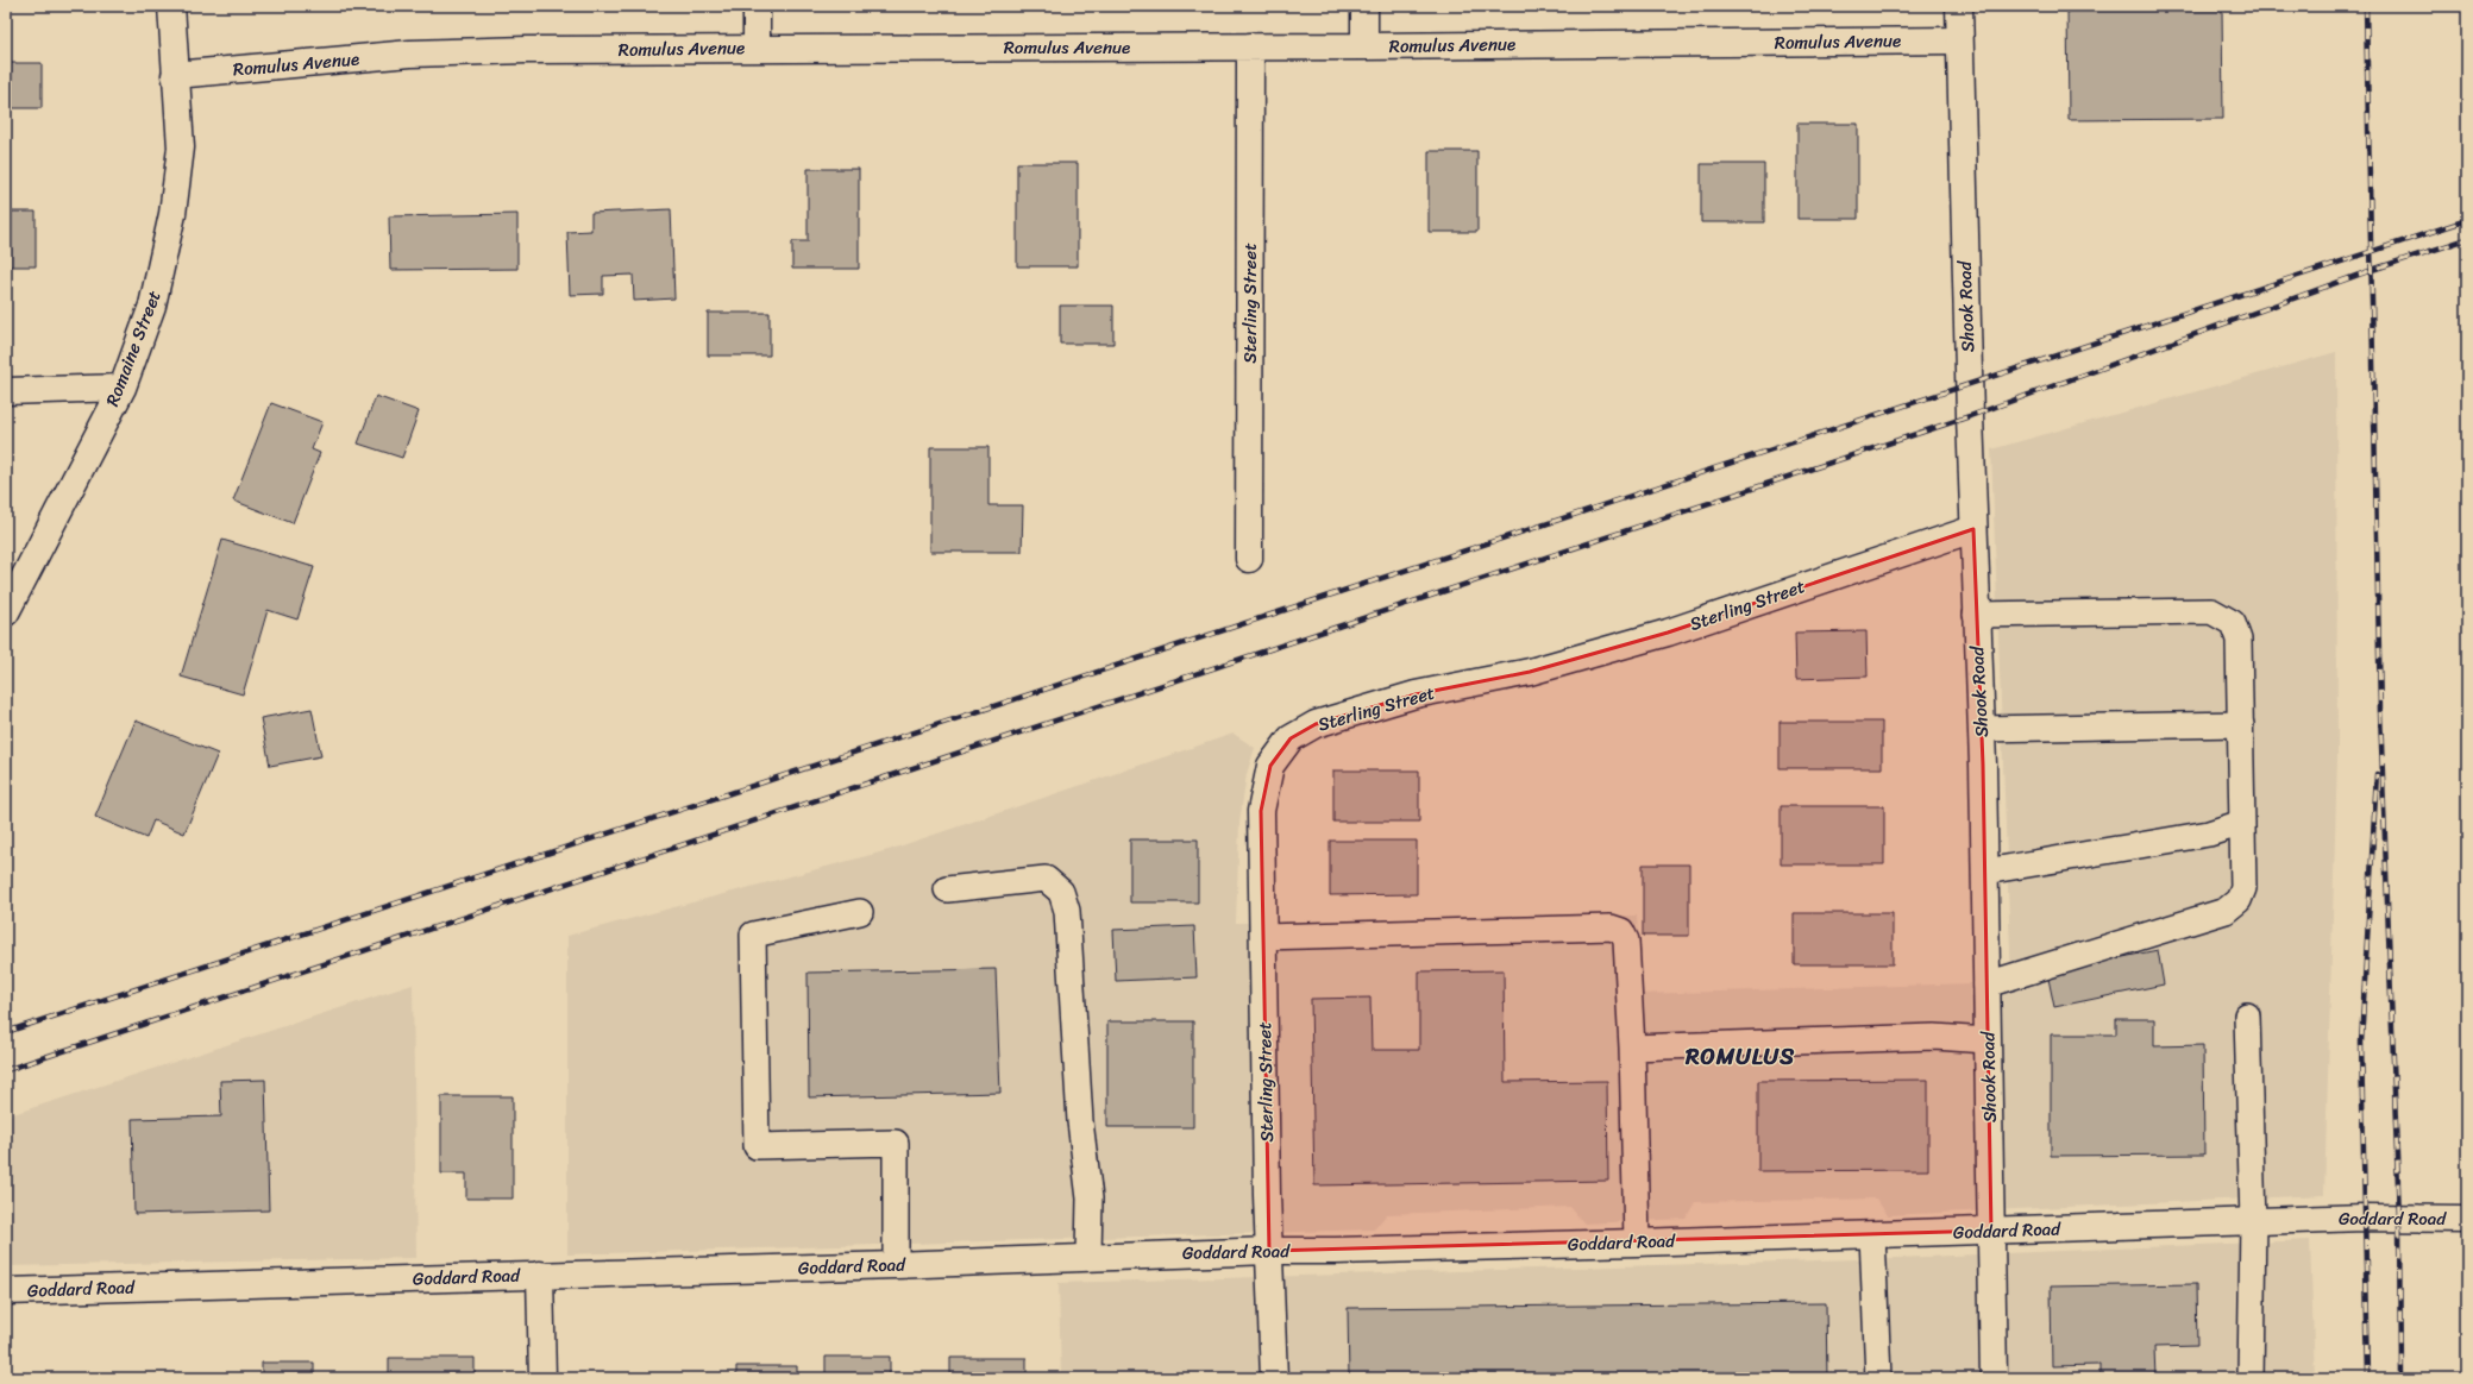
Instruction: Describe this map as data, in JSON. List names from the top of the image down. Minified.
{"streets":{"street":["Romulus Avenue","Sterling Street","Shook Road","Romaine Street","Goddard Road"]},"crossings":[["Romulus Avenue","Sterling Street"],["Romulus Avenue","Shook Road"],["Romulus Avenue","Romaine Street"],["Sterling Street","Shook Road"],["Sterling Street","Goddard Road"],["Shook Road","Goddard Road"]],"districts":["ROMULUS"]}
